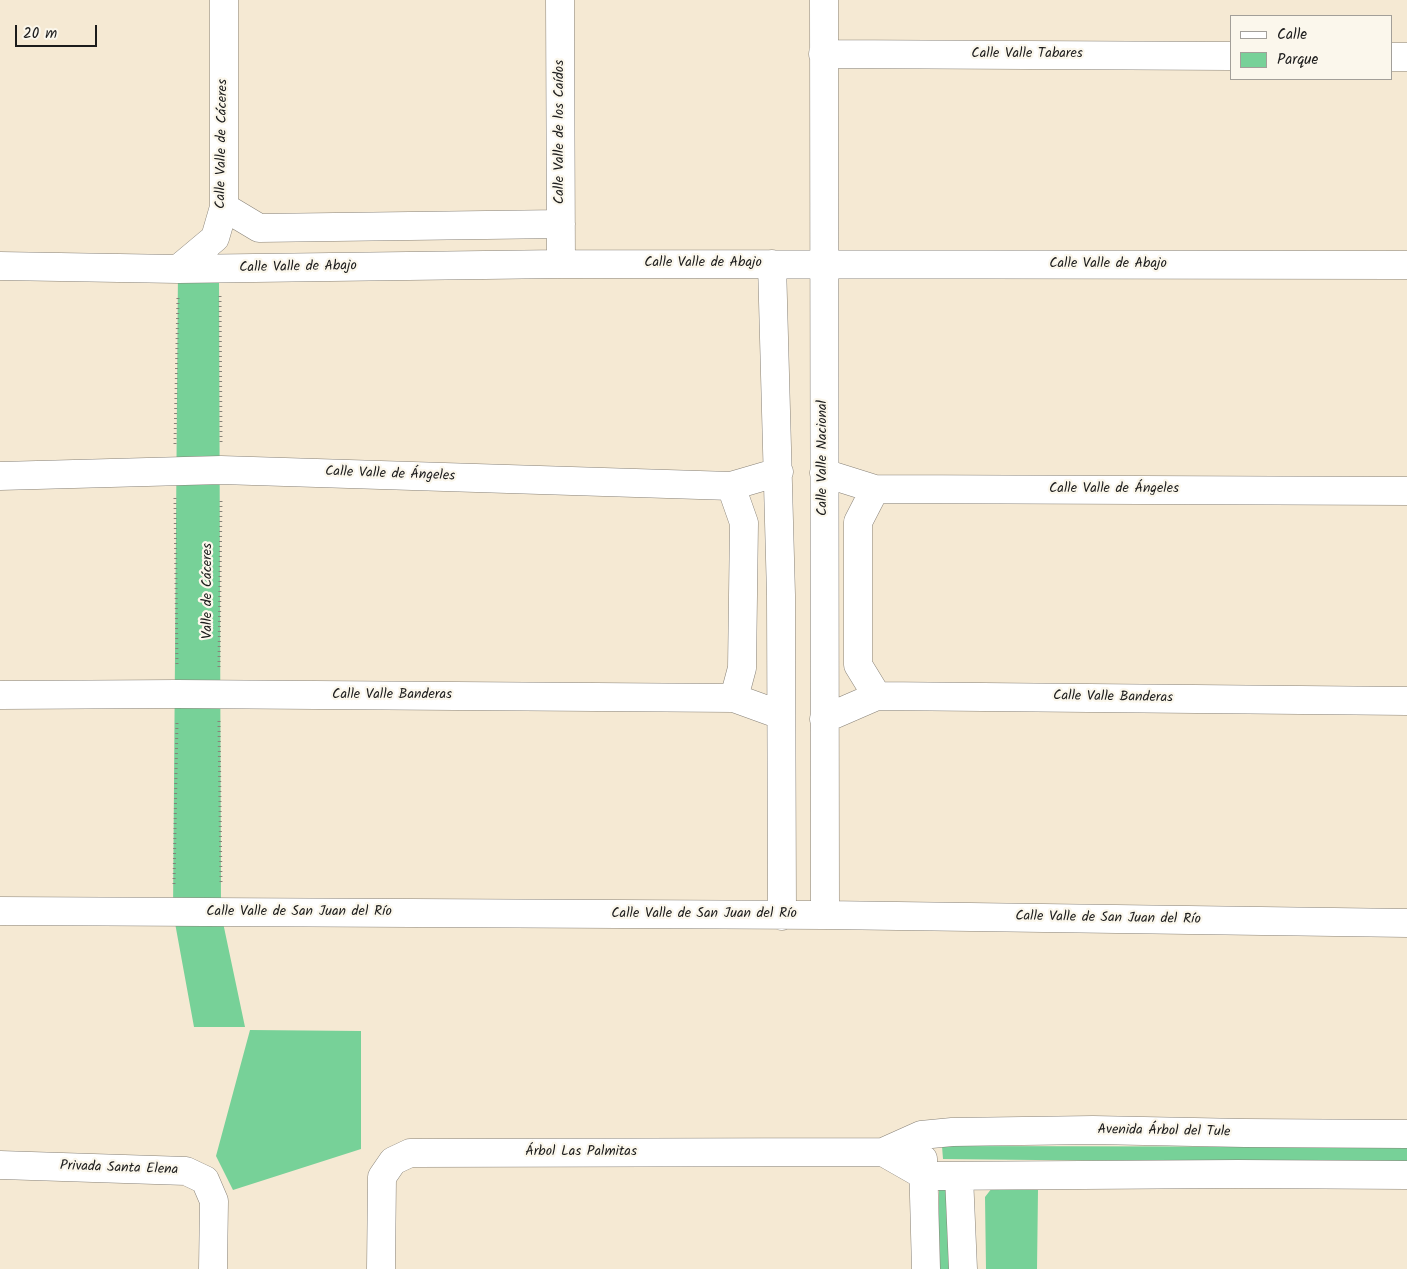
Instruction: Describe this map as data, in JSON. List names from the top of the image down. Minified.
{"streets":{"street":["Calle Valle Tabares","Calle Valle de los Caídos","Calle Valle de Cáceres","Calle Valle de Abajo","Calle Valle Nacional","Calle Valle de Ángeles","Calle Valle Banderas","Calle Valle de San Juan del Río","Avenida Árbol del Tule","Árbol Las Palmitas","Privada Santa Elena"],"path":["Valle de Cáceres"]},"crossings":[["Calle Valle Tabares","Calle Valle Nacional"],["Calle Valle de los Caídos","Calle Valle de Abajo"],["Calle Valle de Cáceres","Calle Valle de Abajo"],["Calle Valle de Abajo","Calle Valle Nacional"],["Calle Valle de Abajo","Valle de Cáceres"],["Calle Valle Nacional","Calle Valle de Ángeles"],["Calle Valle Nacional","Calle Valle Banderas"],["Calle Valle Nacional","Calle Valle de San Juan del Río"],["Calle Valle de Ángeles","Valle de Cáceres"],["Valle de Cáceres","Calle Valle Banderas"],["Valle de Cáceres","Calle Valle de San Juan del Río"],["Avenida Árbol del Tule","Árbol Las Palmitas"]],"legend":["Calle","Parque"],"scale_bar":"20 m"}
